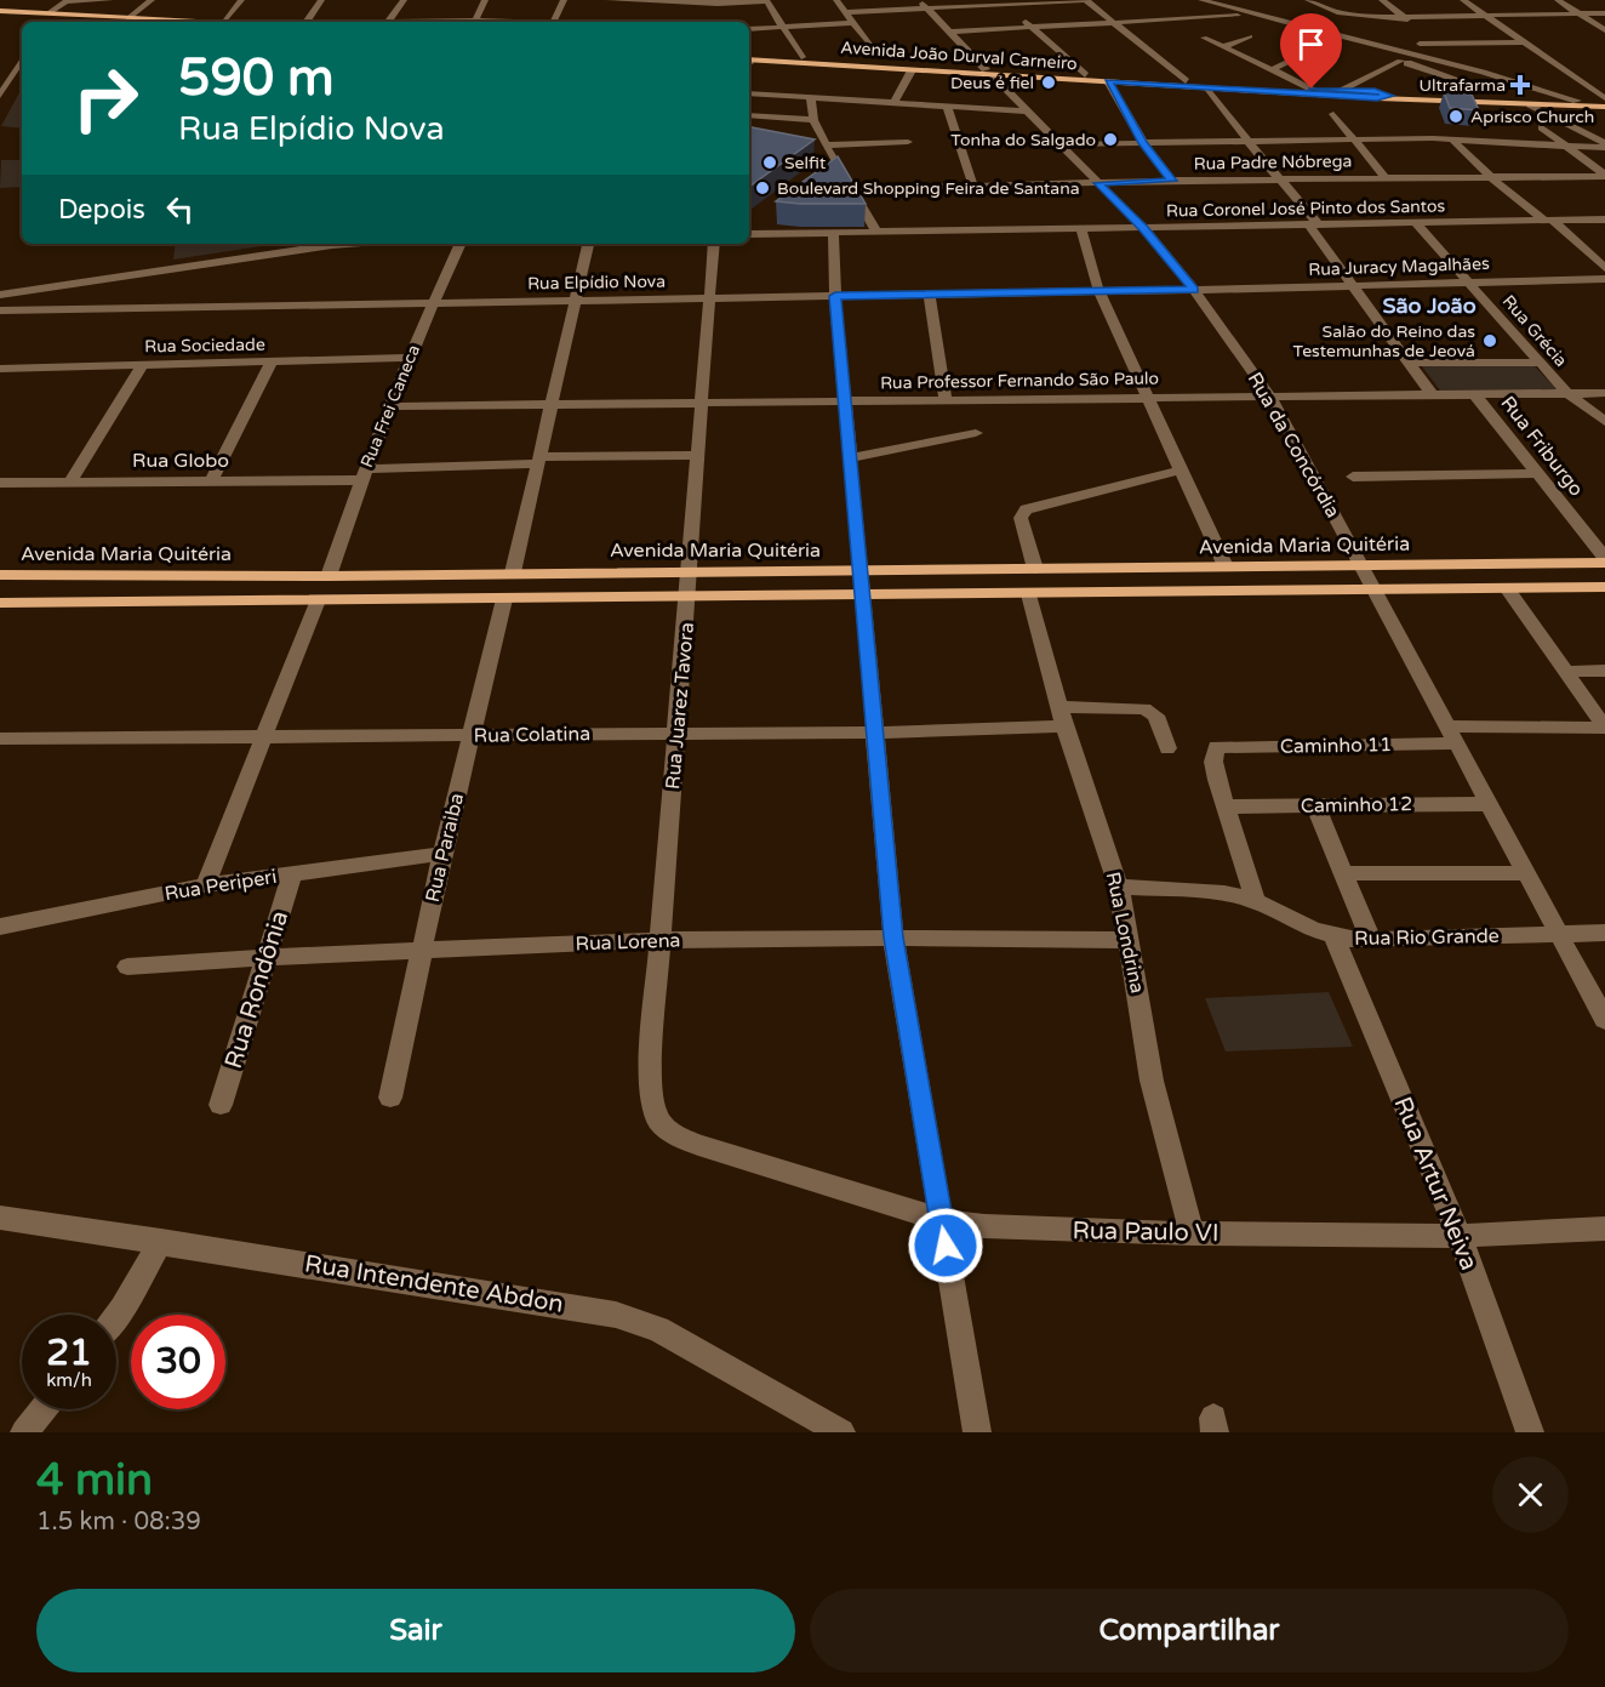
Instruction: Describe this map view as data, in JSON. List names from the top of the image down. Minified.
{"streets":{"main road":["Avenida João Durval Carneiro","Avenida Maria Quitéria"],"street":["Rua Padre Nóbrega","Rua Coronel José Pinto dos Santos","Rua Juracy Magalhães","Rua Elpídio Nova","Rua Grécia","Rua Sociedade","Rua Professor Fernando São Paulo","Rua Frei Caneca","Rua da Concórdia","Rua Friburgo","Rua Globo","Rua Juarez Tavora","Rua Colatina","Caminho 11","Caminho 12","Rua Paraiba","Rua Periperi","Rua Londrina","Rua Rio Grande","Rua Lorena","Rua Rondônia","Rua Artur Neiva","Rua Paulo VI","Rua Intendente Abdon"]},"crossings":[["Avenida João Durval Carneiro","Rua da Concórdia"],["Rua Padre Nóbrega","Rua da Concórdia"],["Rua Coronel José Pinto dos Santos","Rua Grécia"],["Rua Coronel José Pinto dos Santos","Rua da Concórdia"],["Rua Juracy Magalhães","Rua Elpídio Nova"],["Rua Juracy Magalhães","Rua Grécia"],["Rua Juracy Magalhães","Rua da Concórdia"],["Rua Elpídio Nova","Rua Frei Caneca"],["Rua Elpídio Nova","Rua da Concórdia"],["Rua Elpídio Nova","Rua Juarez Tavora"],["Rua Grécia","Rua Professor Fernando São Paulo"],["Rua Sociedade","Rua Frei Caneca"],["Rua Professor Fernando São Paulo","Rua Frei Caneca"],["Rua Professor Fernando São Paulo","Rua da Concórdia"],["Rua Professor Fernando São Paulo","Rua Friburgo"],["Rua Professor Fernando São Paulo","Rua Juarez Tavora"],["Rua Frei Caneca","Rua Globo"],["Rua Frei Caneca","Avenida Maria Quitéria"],["Rua da Concórdia","Avenida Maria Quitéria"],["Rua da Concórdia","Caminho 11"],["Rua da Concórdia","Caminho 12"],["Rua da Concórdia","Rua Rio Grande"],["Rua Friburgo","Avenida Maria Quitéria"],["Rua Globo","Rua Juarez Tavora"],["Avenida Maria Quitéria","Rua Juarez Tavora"],["Rua Juarez Tavora","Rua Colatina"],["Rua Juarez Tavora","Rua Lorena"],["Rua Juarez Tavora","Rua Paulo VI"],["Rua Colatina","Rua Paraiba"],["Rua Colatina","Rua Londrina"],["Caminho 11","Caminho 12"],["Rua Paraiba","Rua Periperi"],["Rua Paraiba","Rua Lorena"],["Rua Periperi","Rua Rondônia"],["Rua Londrina","Rua Rio Grande"],["Rua Londrina","Rua Lorena"],["Rua Londrina","Rua Paulo VI"],["Rua Rio Grande","Rua Artur Neiva"],["Rua Lorena","Rua Rondônia"],["Rua Artur Neiva","Rua Paulo VI"]],"districts":["São João"],"places":{"other":["Deus é fiel","Aprisco Church","Tonha do Salgado","Selfit","Boulevard Shopping Feira de Santana","Salão do Reino das Testemunhas de Jeová"],"health":["Ultrafarma"]},"page":{"turn":["590 m","Rua Elpídio Nova"],"then":"Depois","speed":"21 km/h","limit":"30","heading":["4 min","1.5 km · 08:39"],"buttons":["Sair","Compartilhar"]}}
